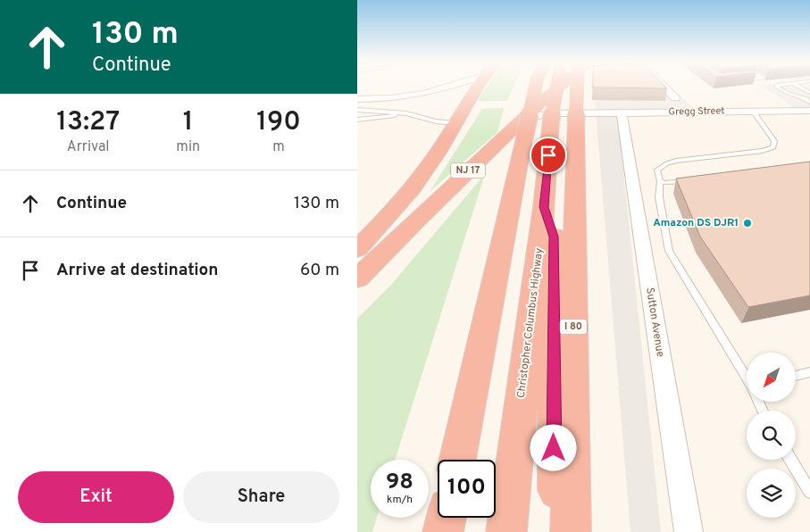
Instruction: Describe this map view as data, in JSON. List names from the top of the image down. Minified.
{"streets":{"highway":["NJ 17","Christopher Columbus Highway","I 80"],"street":["Gregg Street","Sutton Avenue"]},"crossings":[["Gregg Street","NJ 17"],["Gregg Street","Sutton Avenue"],["Gregg Street","Christopher Columbus Highway"]],"places":["Amazon DS DJR1"],"north":"bottom left","page":{"turn":["130 m","Continue"],"eta":["13:27","Arrival","1","min","190","m"],"list":[{"name":"Continue","value":"130 m"},{"name":"Arrive at destination","value":"60 m"}],"speed":"98 km/h","limit":"100","buttons":["Exit","Share"]}}
